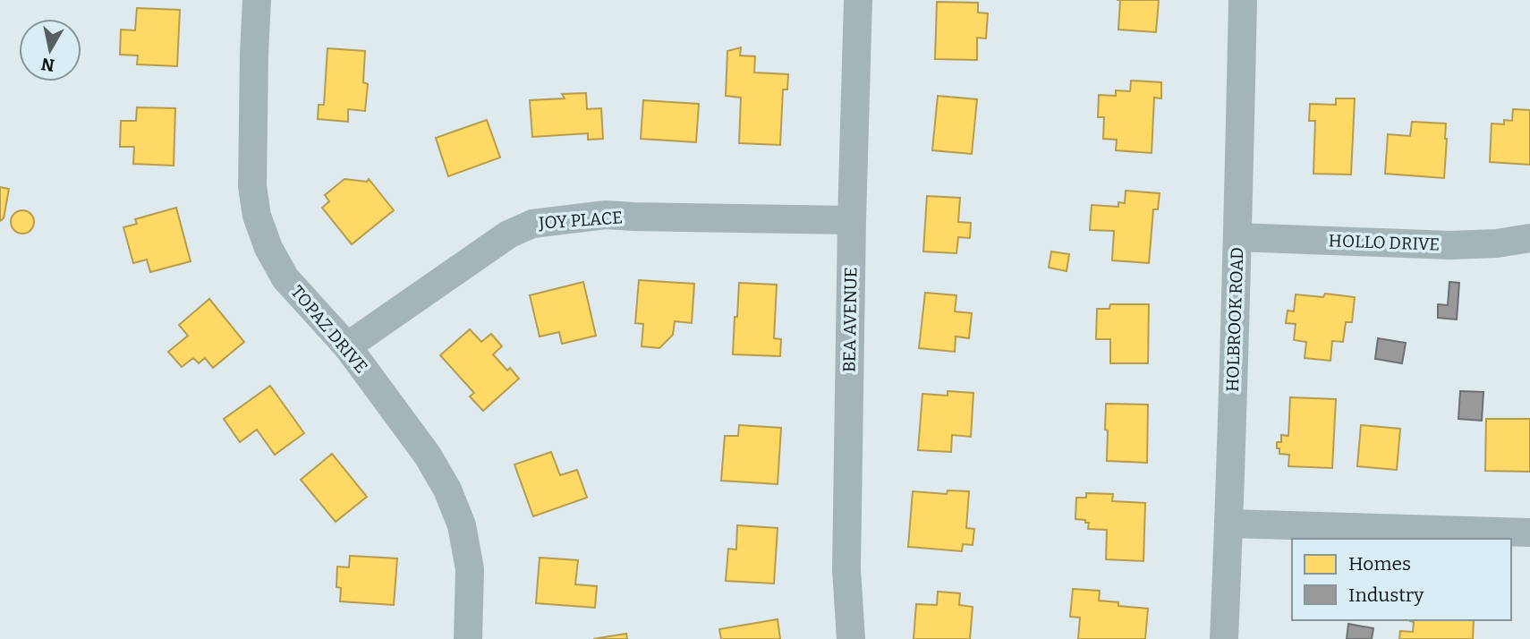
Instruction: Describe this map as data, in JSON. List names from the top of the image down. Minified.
{"streets":{"street":["JOY PLACE","HOLLO DRIVE","BEA AVENUE","HOLBROOK ROAD","TOPAZ DRIVE"]},"crossings":[["JOY PLACE","BEA AVENUE"],["JOY PLACE","TOPAZ DRIVE"],["HOLLO DRIVE","HOLBROOK ROAD"]],"legend":["Homes","Industry"],"north":"bottom"}
